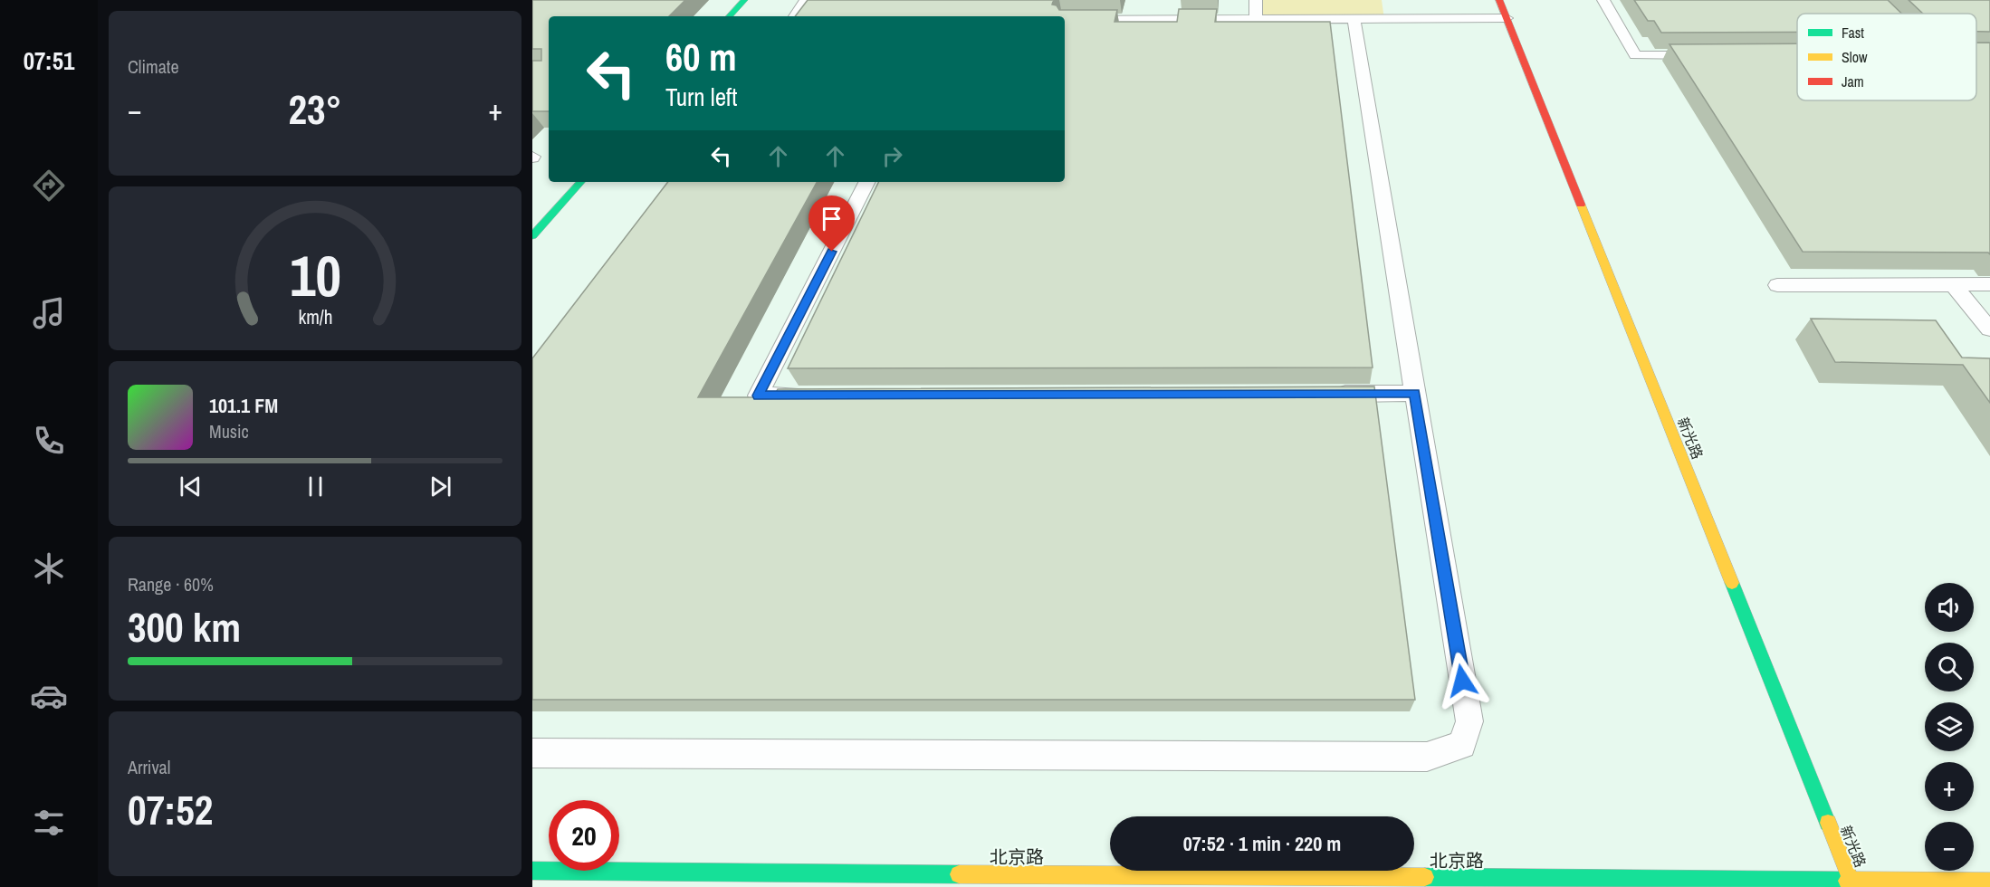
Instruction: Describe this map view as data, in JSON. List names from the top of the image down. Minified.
{"streets":{"street":["新光路","北京路"]},"crossings":[["新光路","北京路"]],"legend":["Fast","Slow","Jam"],"page":{"tabs":"07:51","tile":["Climate",["Range · 60%","300 km"],["Arrival","07:52"]],"turn":["60 m","Turn left"],"heat":["−","23°","+"],"song":["101.1 FM","Music"],"map_buttons":["+","−"],"limit":"20","trip":"07:52 · 1 min · 220 m","gauge":["10","km/h"]}}
